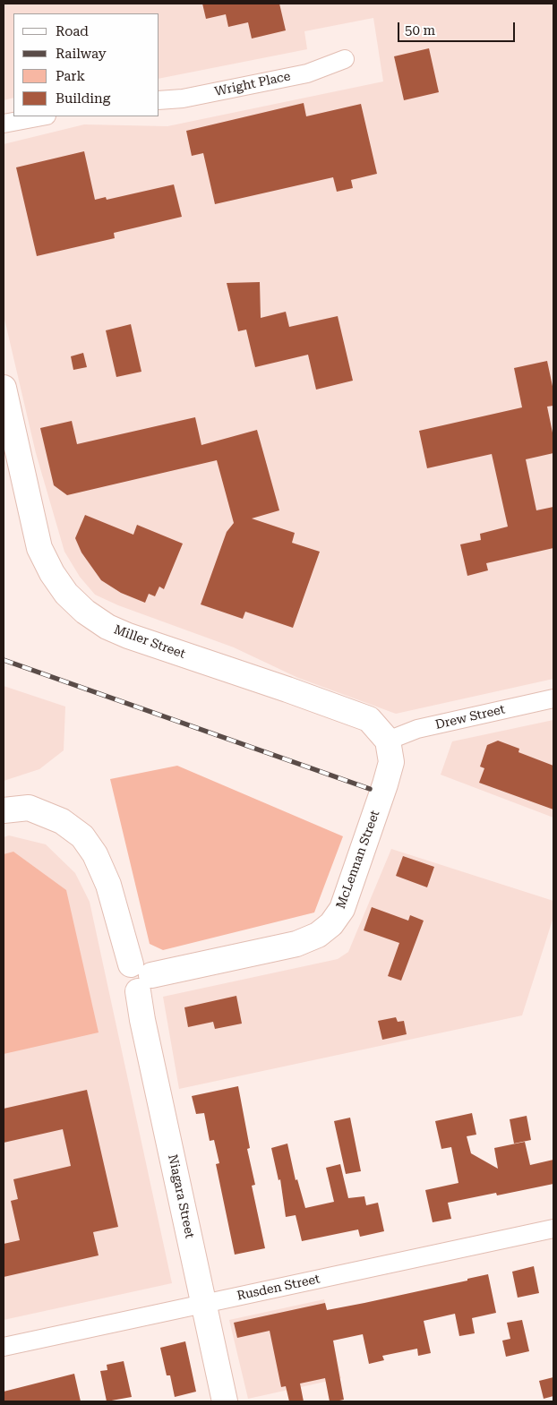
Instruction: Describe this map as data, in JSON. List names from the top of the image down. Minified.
{"streets":{"street":["Wright Place","Miller Street","Drew Street","McLennan Street","Niagara Street","Rusden Street"]},"crossings":[["Miller Street","Drew Street"],["Miller Street","McLennan Street"],["Drew Street","McLennan Street"],["McLennan Street","Niagara Street"],["Niagara Street","Rusden Street"]],"legend":["Road","Railway","Park","Building"],"scale_bar":"50 m"}
